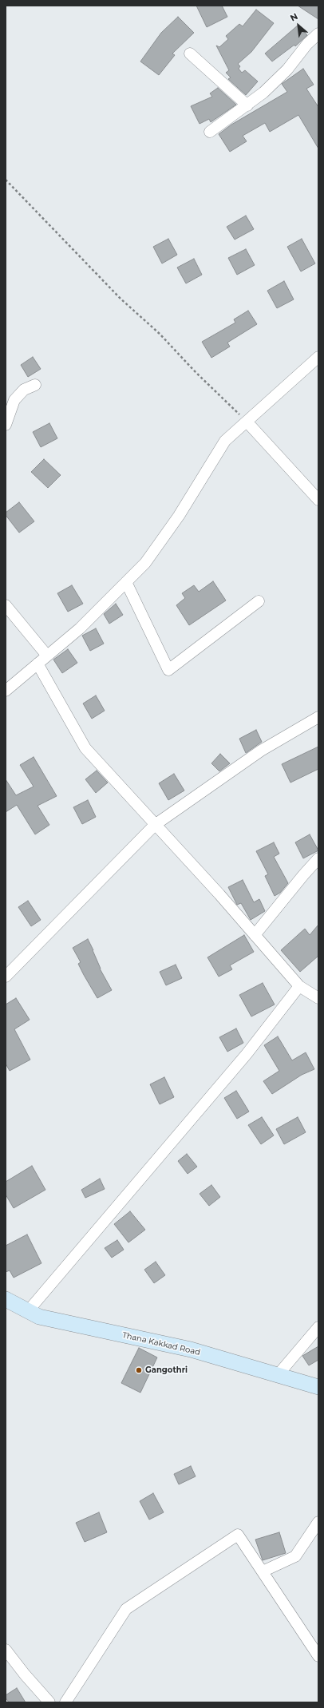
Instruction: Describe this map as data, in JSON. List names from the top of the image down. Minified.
{"streets":{"main road":["Thana Kakkad Road"]},"places":["Gangothri"],"north":"top left"}
